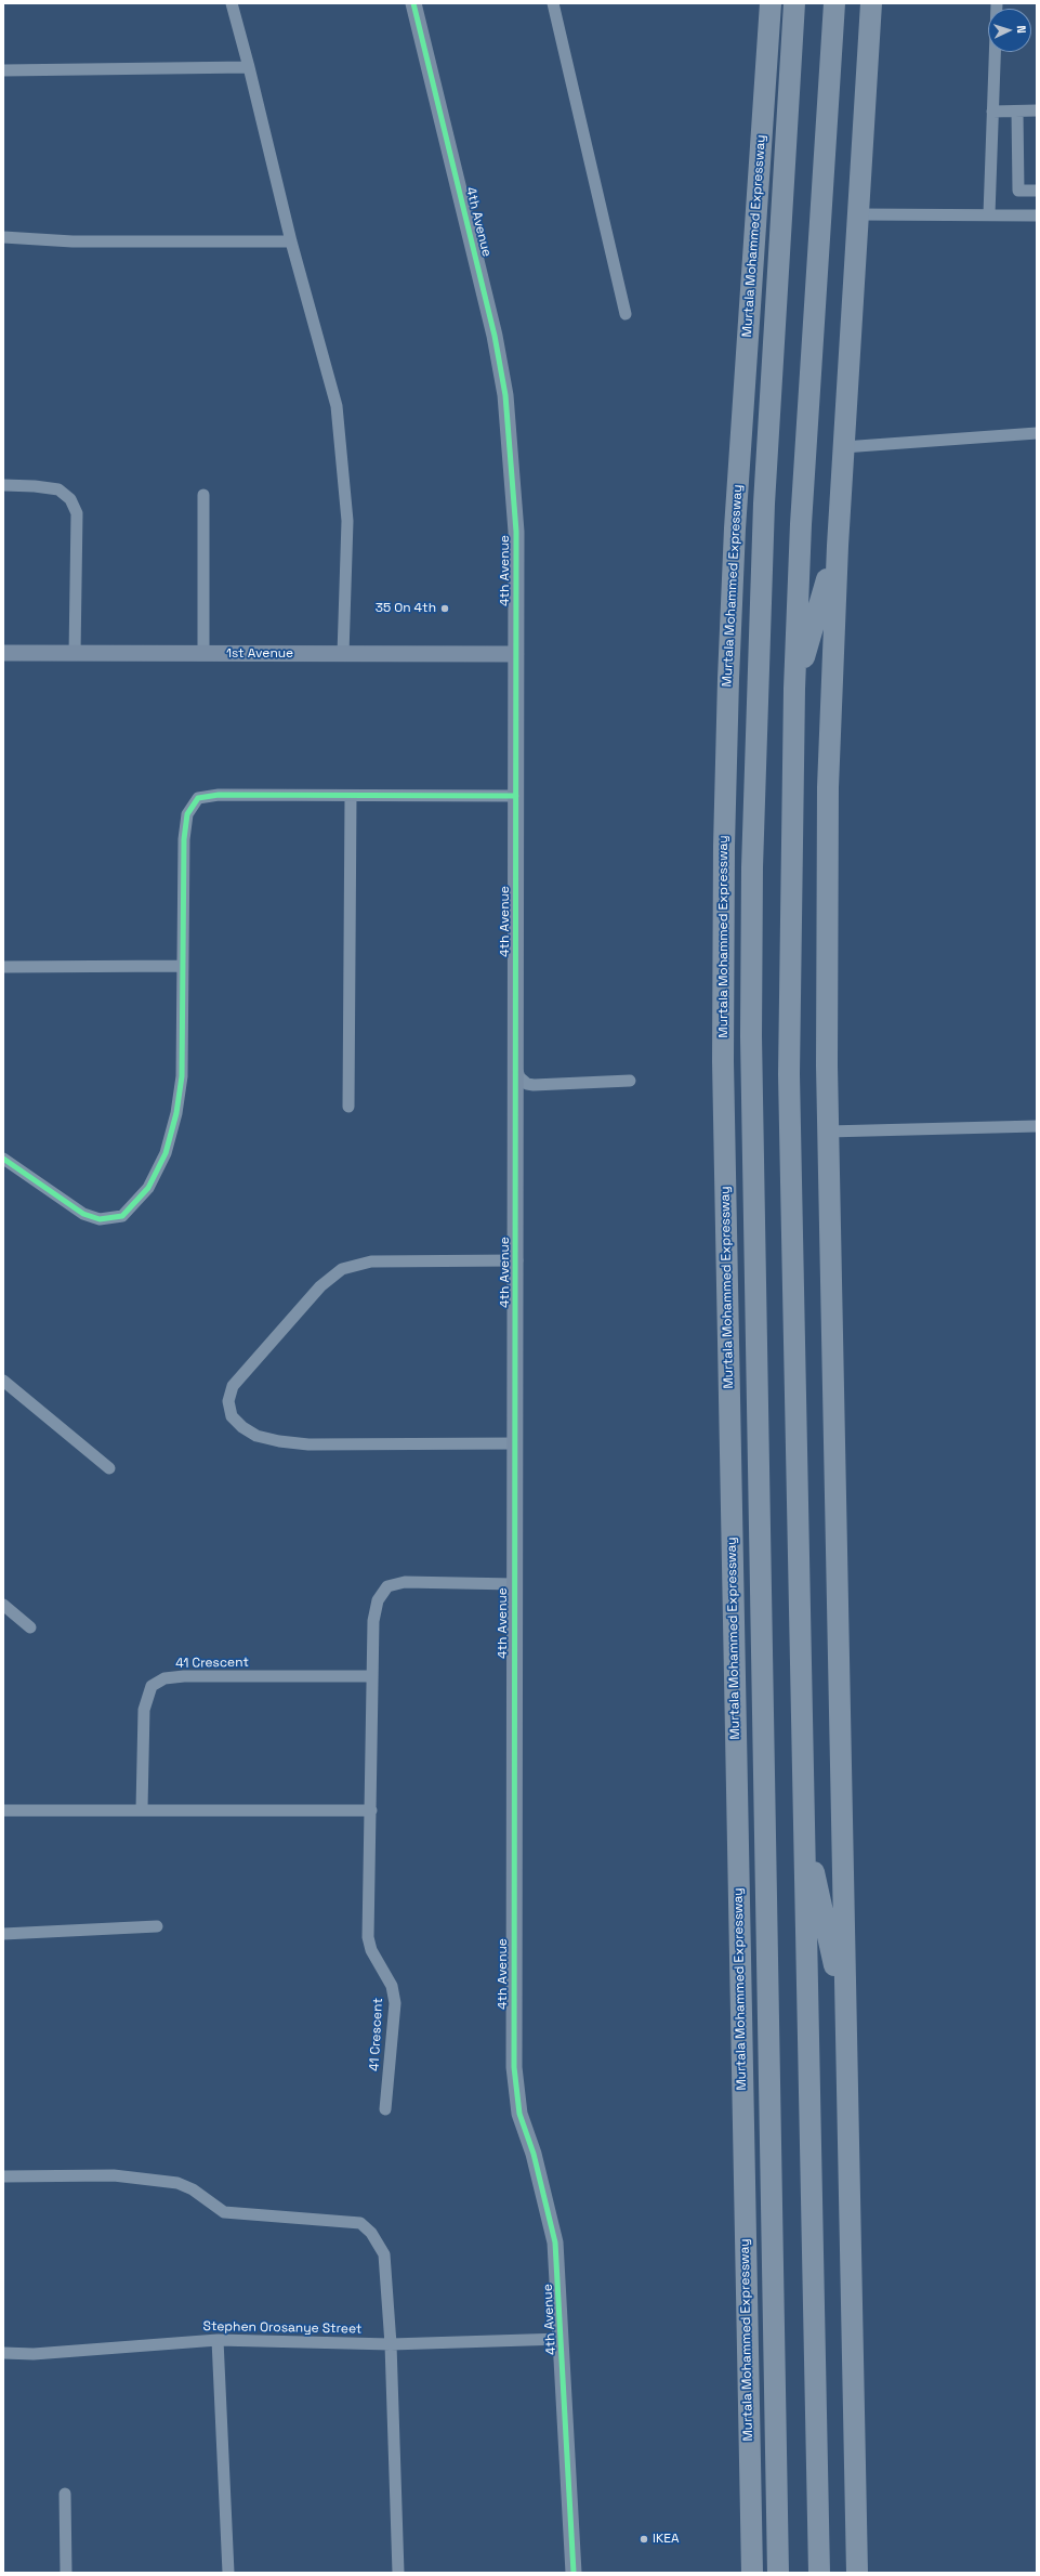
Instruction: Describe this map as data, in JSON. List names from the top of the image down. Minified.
{"streets":{"highway":["Murtala Mohammed Expressway"],"street":["4th Avenue","1st Avenue","41 Crescent","Stephen Orosanye Street"]},"crossings":[["4th Avenue","1st Avenue"],["4th Avenue","41 Crescent"],["4th Avenue","Stephen Orosanye Street"]],"places":["35 On 4th","IKEA"],"north":"right"}
